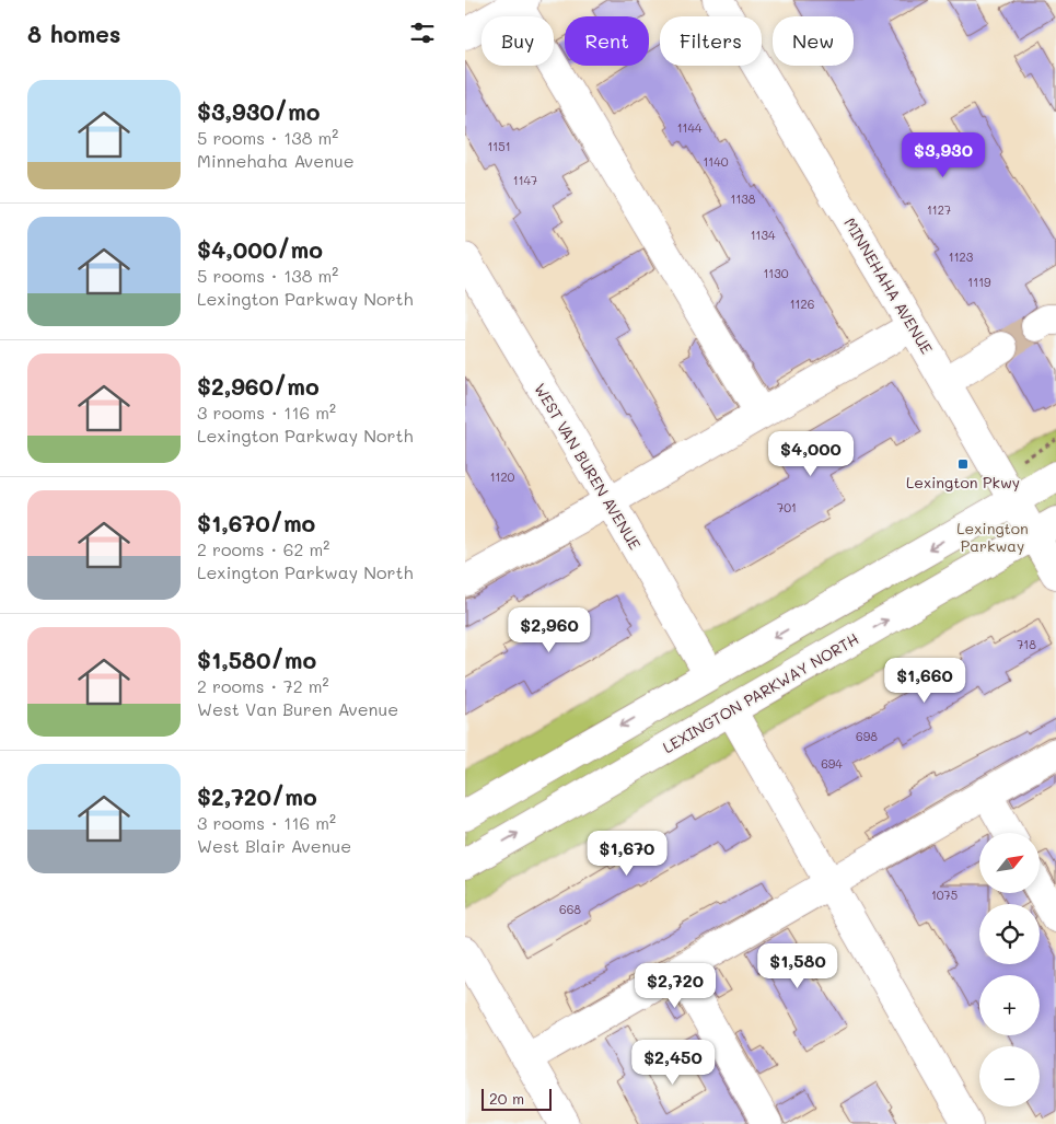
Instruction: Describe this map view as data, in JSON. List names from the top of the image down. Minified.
{"streets":{"street":["MINNEHAHA AVENUE","WEST VAN BUREN AVENUE","LEXINGTON PARKWAY NORTH"]},"crossings":[["MINNEHAHA AVENUE","LEXINGTON PARKWAY NORTH"]],"parks":["Lexington Parkway"],"places":{"transit":["Lexington Pkwy"]},"house_numbers":["1144","1151","1140","1147","1138","1127","1134","1123","1130","1119","1126","1120","701","718","698","694","1075","668"],"scale_bar":"20 m","north":"top right","page":{"heading":"8 homes","chip":["Buy","Rent","Filters","New"],"list":[{"name":"$3,930/mo","note":"5 rooms · 138 m² · Minnehaha Avenue"},{"name":"$4,000/mo","note":"5 rooms · 138 m² · Lexington Parkway North"},{"name":"$2,960/mo","note":"3 rooms · 116 m² · Lexington Parkway North"},{"name":"$1,670/mo","note":"2 rooms · 62 m² · Lexington Parkway North"},{"name":"$1,580/mo","note":"2 rooms · 72 m² · West Van Buren Avenue"},{"name":"$2,720/mo","note":"3 rooms · 116 m² · West Blair Avenue"}],"price":["$3,930","$4,000","$2,960","$1,660","$1,670","$1,580","$2,720","$2,450"],"map_buttons":["+","−"],"scale":"20 m"}}
